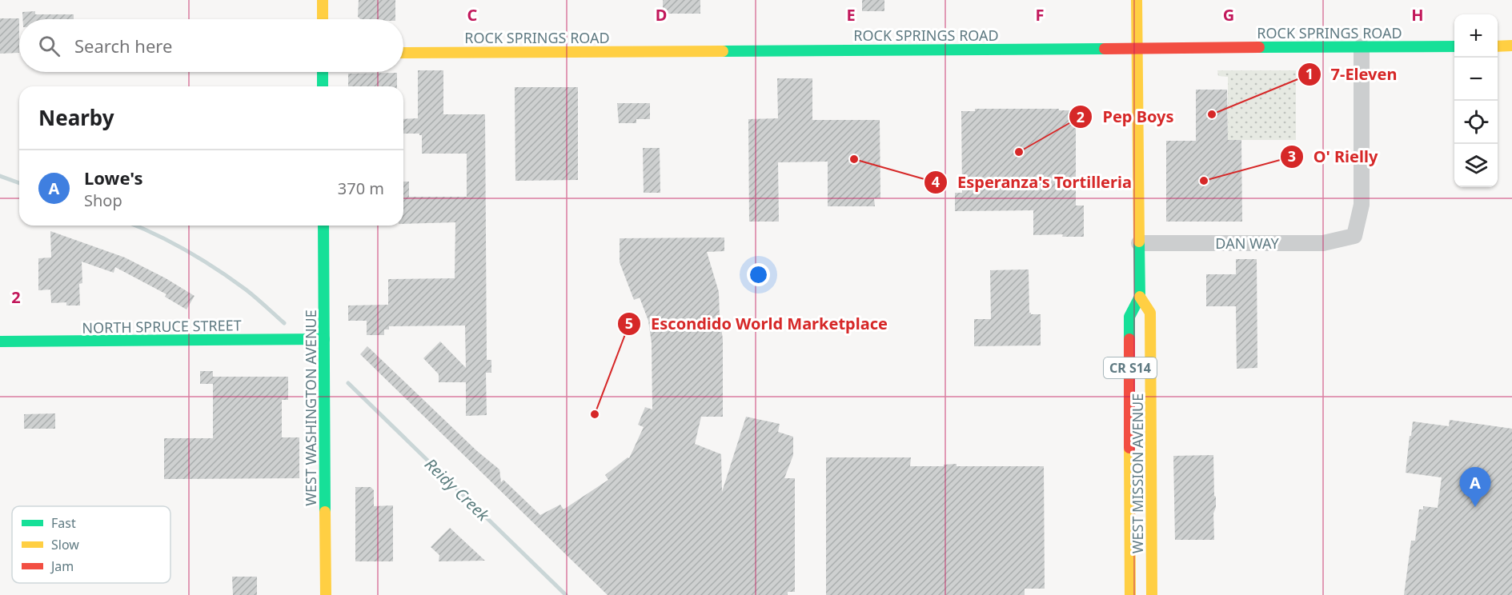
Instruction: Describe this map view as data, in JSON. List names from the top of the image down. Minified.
{"streets":{"street":["ROCK SPRINGS ROAD","DAN WAY","NORTH SPRUCE STREET","CR S14","WEST WASHINGTON AVENUE","WEST MISSION AVENUE"]},"crossings":[["ROCK SPRINGS ROAD","DAN WAY"],["ROCK SPRINGS ROAD","WEST MISSION AVENUE"],["DAN WAY","WEST MISSION AVENUE"],["NORTH SPRUCE STREET","WEST WASHINGTON AVENUE"]],"water":["Reidy Creek"],"places":["7-Eleven","Pep Boys","Esperanza's Tortilleria","O' Rielly","Escondido World Marketplace"],"legend":["Fast","Slow","Jam"],"page":{"map_buttons":["+","−"],"search":"Search here","heading":"Nearby","list":[{"mark":"A","name":"Lowe's","note":"Shop","value":"370 m"}],"pins":"A"},"grid":{"columns":["C","D","E","F","G","H"],"rows":["2"]}}
